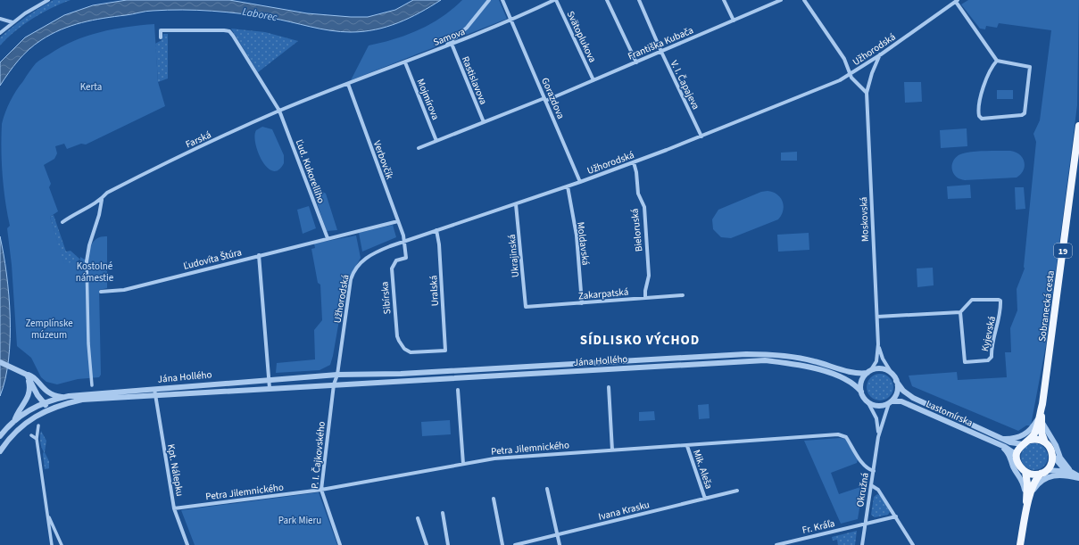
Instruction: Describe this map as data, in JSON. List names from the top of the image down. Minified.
{"streets":{"main road":["19","Sobranecká cesta"],"street":["Samova","Svätoplukova","Františka Kubača","Užhorodská","Rastislavova","V. I. Čapajeva","Gorazdova","Mojmírova","Farská","Verbovčík","Ľud. Kukorelliho","Moskovská","Bieloruská","Moldavská","Ukrajinská","Ľudovíta Štúra","Uralská","Zakarpatská","Sibírska","Kyjevská","Jána Hollého","Lastomírska","Petra Jilemnického","P. I. Čajkovského","Mik. Aleša","Kpt. Nálepku","Okružná","Ivana Krasku","Fr. Kráľa"]},"crossings":[["Samova","Svätoplukova"],["Samova","Rastislavova"],["Samova","Gorazdova"],["Samova","Mojmírova"],["Samova","Farská"],["Samova","Verbovčík"],["Svätoplukova","Františka Kubača"],["Františka Kubača","Rastislavova"],["Františka Kubača","V. I. Čapajeva"],["Františka Kubača","Gorazdova"],["Františka Kubača","Mojmírova"],["Užhorodská","V. I. Čapajeva"],["Užhorodská","Gorazdova"],["Užhorodská","Verbovčík"],["Užhorodská","Moskovská"],["Užhorodská","Bieloruská"],["Užhorodská","Moldavská"],["Užhorodská","Ukrajinská"],["Užhorodská","Uralská"],["Užhorodská","Jána Hollého"],["Farská","Verbovčík"],["Farská","Ľud. Kukorelliho"],["Verbovčík","Sibírska"],["Ľud. Kukorelliho","Ľudovíta Štúra"],["Bieloruská","Zakarpatská"],["Moldavská","Zakarpatská"],["19","Sobranecká cesta"],["19","Lastomírska"],["Ukrajinská","Zakarpatská"],["Uralská","Sibírska"],["Jána Hollého","Lastomírska"],["Jána Hollého","P. I. Čajkovského"],["Jána Hollého","Kpt. Nálepku"],["Petra Jilemnického","P. I. Čajkovského"],["Petra Jilemnického","Mik. Aleša"],["Petra Jilemnického","Kpt. Nálepku"],["Petra Jilemnického","Okružná"],["Mik. Aleša","Ivana Krasku"],["Okružná","Fr. Kráľa"]],"districts":["SÍDLISKO VÝCHOD"],"water":["Laborec"],"parks":["Kerta","Kostolné námestie","Zemplínske múzeum","Park Mieru"]}
